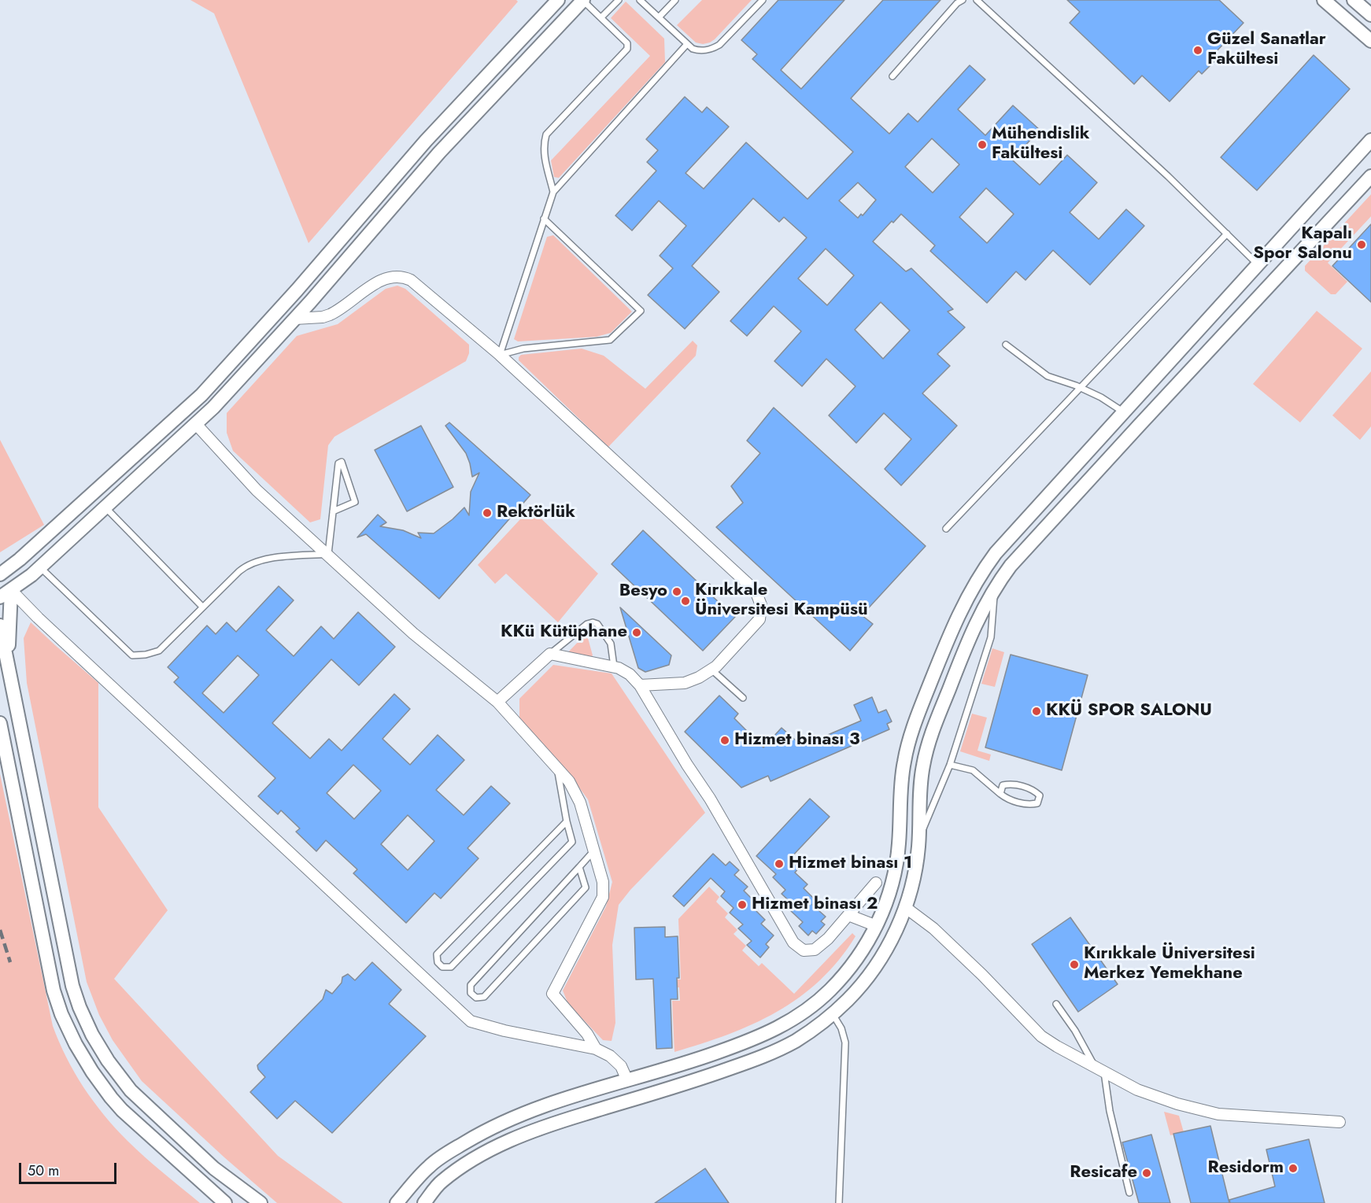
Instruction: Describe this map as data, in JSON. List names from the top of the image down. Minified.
{"places":["Güzel Sanatlar Fakültesi","Mühendislik Fakültesi","Kapalı Spor Salonu","Rektörlük","Besyo","Kırıkkale Üniversitesi Kampüsü","KKü Kütüphane","KKÜ SPOR SALONU","Hizmet binası 3","Hizmet binası 1","Hizmet binası 2","Kırıkkale Üniversitesi Merkez Yemekhane","Residorm","Resicafe"],"scale_bar":"50 m"}
